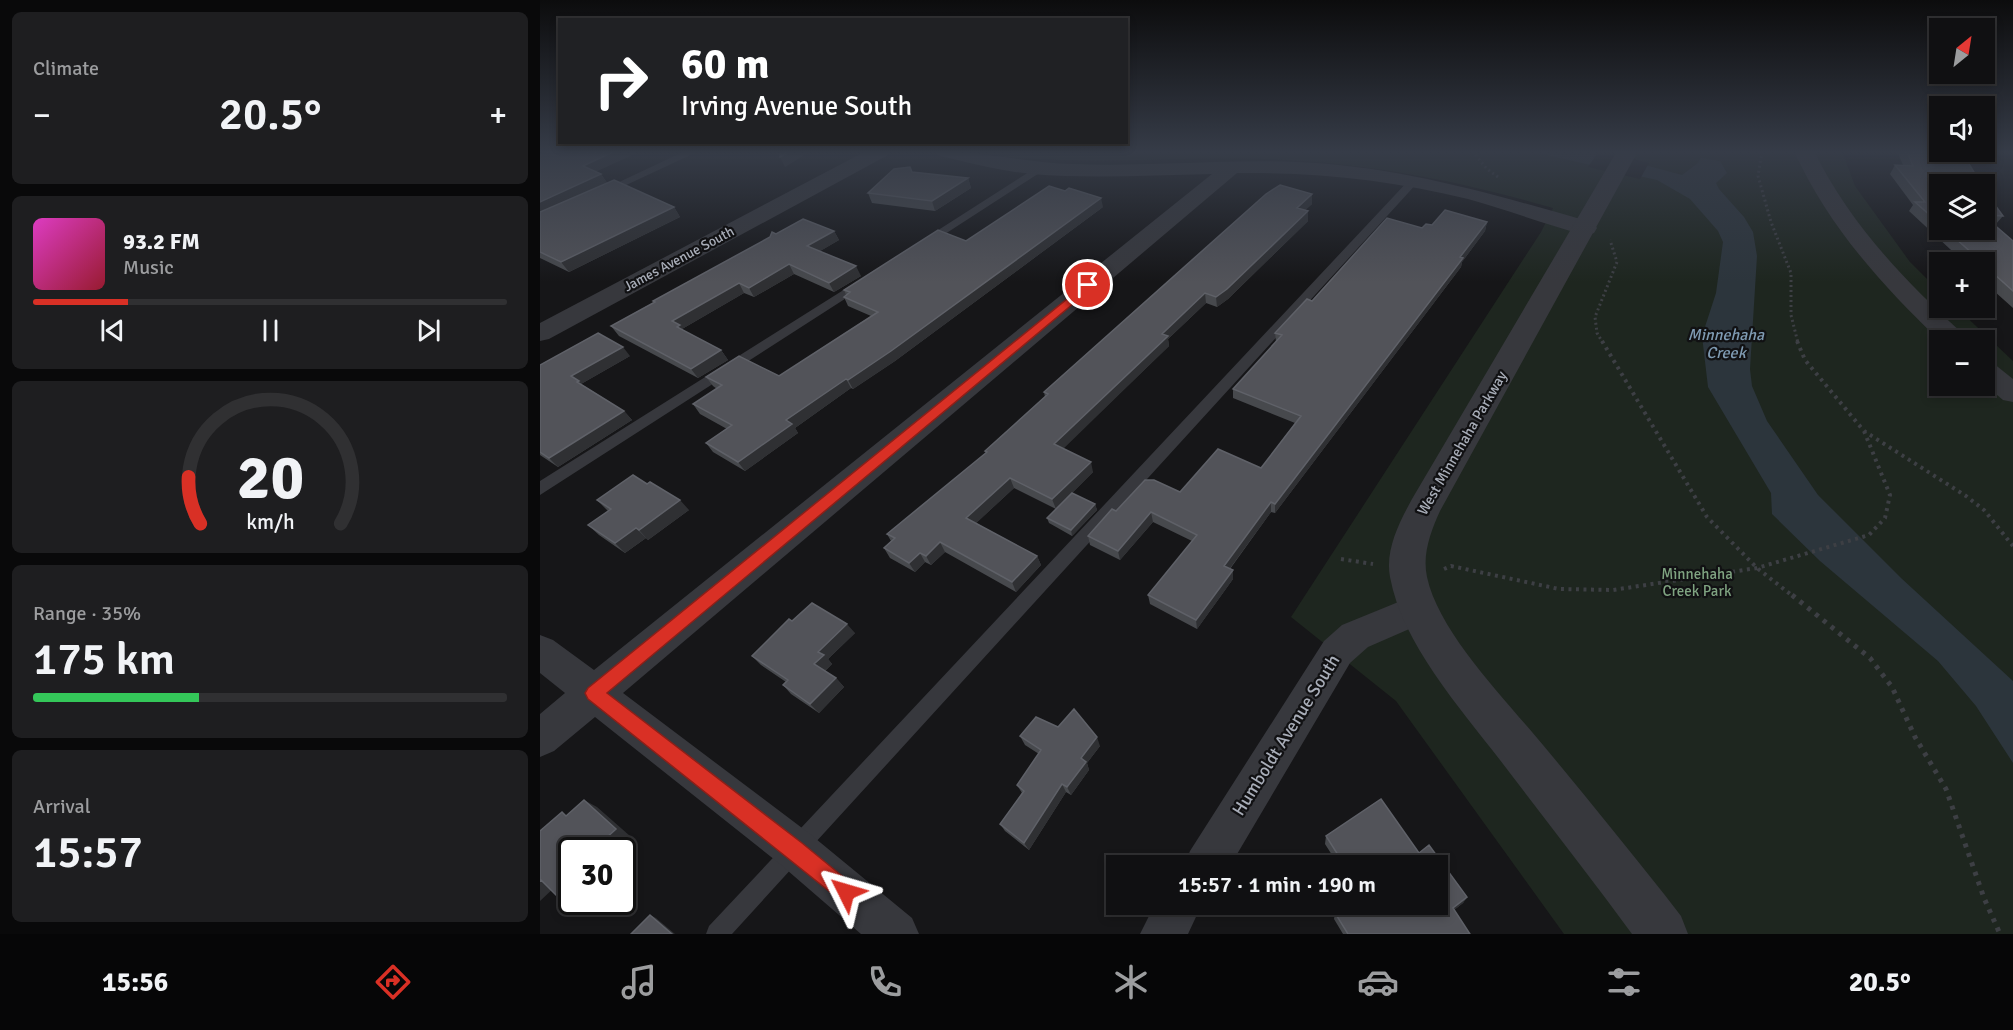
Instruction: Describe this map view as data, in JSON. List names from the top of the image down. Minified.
{"streets":{"street":["James Avenue South","West Minnehaha Parkway","Humboldt Avenue South"]},"crossings":[["West Minnehaha Parkway","Humboldt Avenue South"]],"water":["Minnehaha Creek"],"parks":["Minnehaha Creek Park"],"north":"top right","page":{"tile":["Climate",["Range · 35%","175 km"],["Arrival","15:57"]],"map_buttons":["+","−"],"turn":["60 m","Irving Avenue South"],"heat":["−","20.5°","+"],"song":["93.2 FM","Music"],"limit":"30","trip":"15:57 · 1 min · 190 m","tabs":["15:56","20.5°"],"gauge":["20","km/h"]}}
